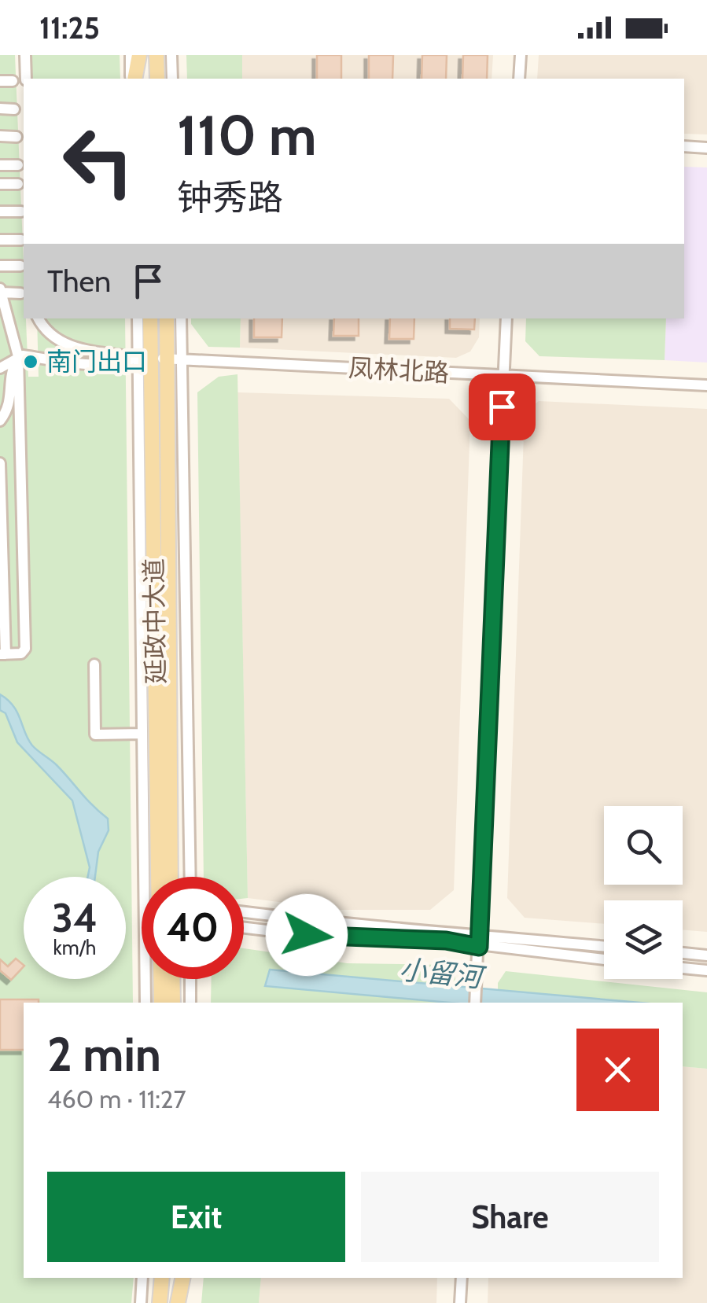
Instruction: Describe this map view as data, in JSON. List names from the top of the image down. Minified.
{"streets":{"main road":["延政中大道"],"street":["凤林北路"]},"crossings":[["凤林北路","延政中大道"]],"water":["小留河"],"places":["南门出口"],"page":{"status":"11:25","turn":["110 m","钟秀路"],"then":"Then","speed":"34 km/h","limit":"40","heading":["2 min","460 m · 11:27"],"buttons":["Exit","Share"]}}
